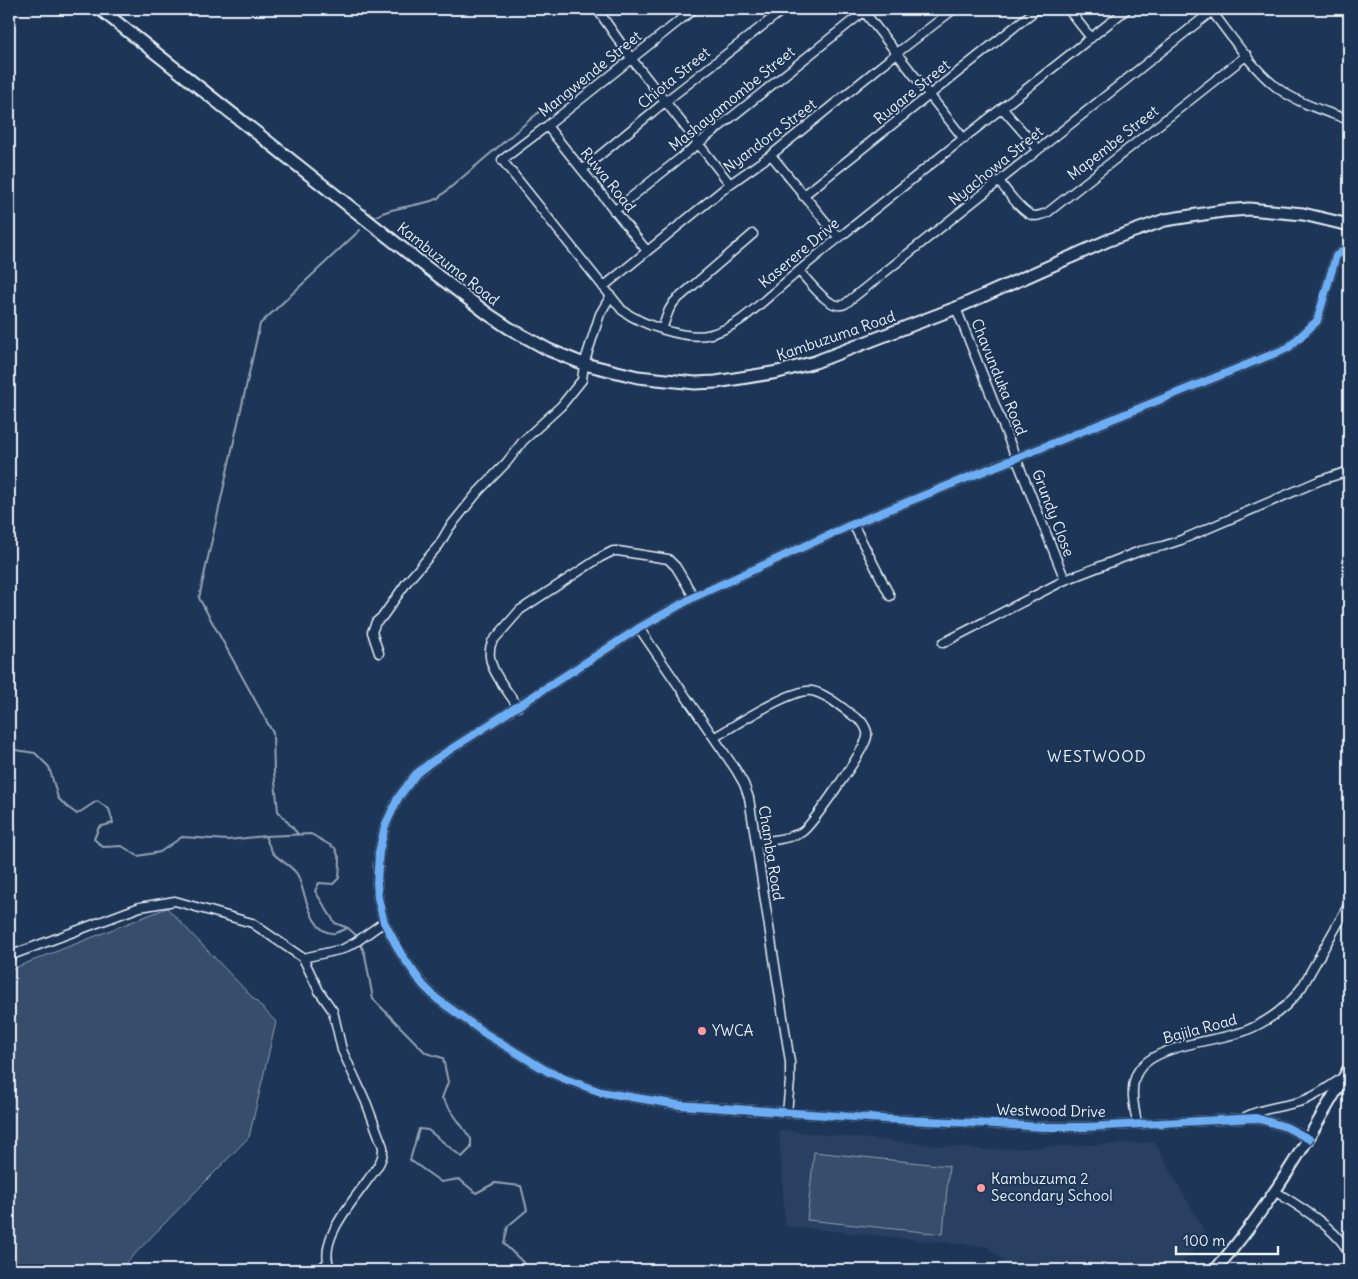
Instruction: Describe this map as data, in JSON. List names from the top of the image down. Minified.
{"streets":{"main road":["Kambuzuma Road"],"street":["Mangwende Street","Chiota Street","Rugare Street","Mashayamombe Street","Nyandora Street","Mapembe Street","Nyachowa Street","Ruwa Road","Kaserere Drive","Chavunduka Road","Grundy Close","Chamba Road","Bajila Road","Westwood Drive"]},"crossings":[["Mangwende Street","Ruwa Road"],["Mangwende Street","Kaserere Drive"],["Chiota Street","Ruwa Road"],["Mashayamombe Street","Ruwa Road"],["Nyandora Street","Ruwa Road"],["Nyandora Street","Kaserere Drive"],["Mapembe Street","Nyachowa Street"],["Nyachowa Street","Kaserere Drive"],["Kambuzuma Road","Chavunduka Road"],["Chavunduka Road","Grundy Close"],["Chavunduka Road","Westwood Drive"],["Grundy Close","Westwood Drive"],["Chamba Road","Westwood Drive"],["Bajila Road","Westwood Drive"]],"districts":["WESTWOOD"],"places":["YWCA","Kambuzuma 2 Secondary School"],"scale_bar":"100 m"}
